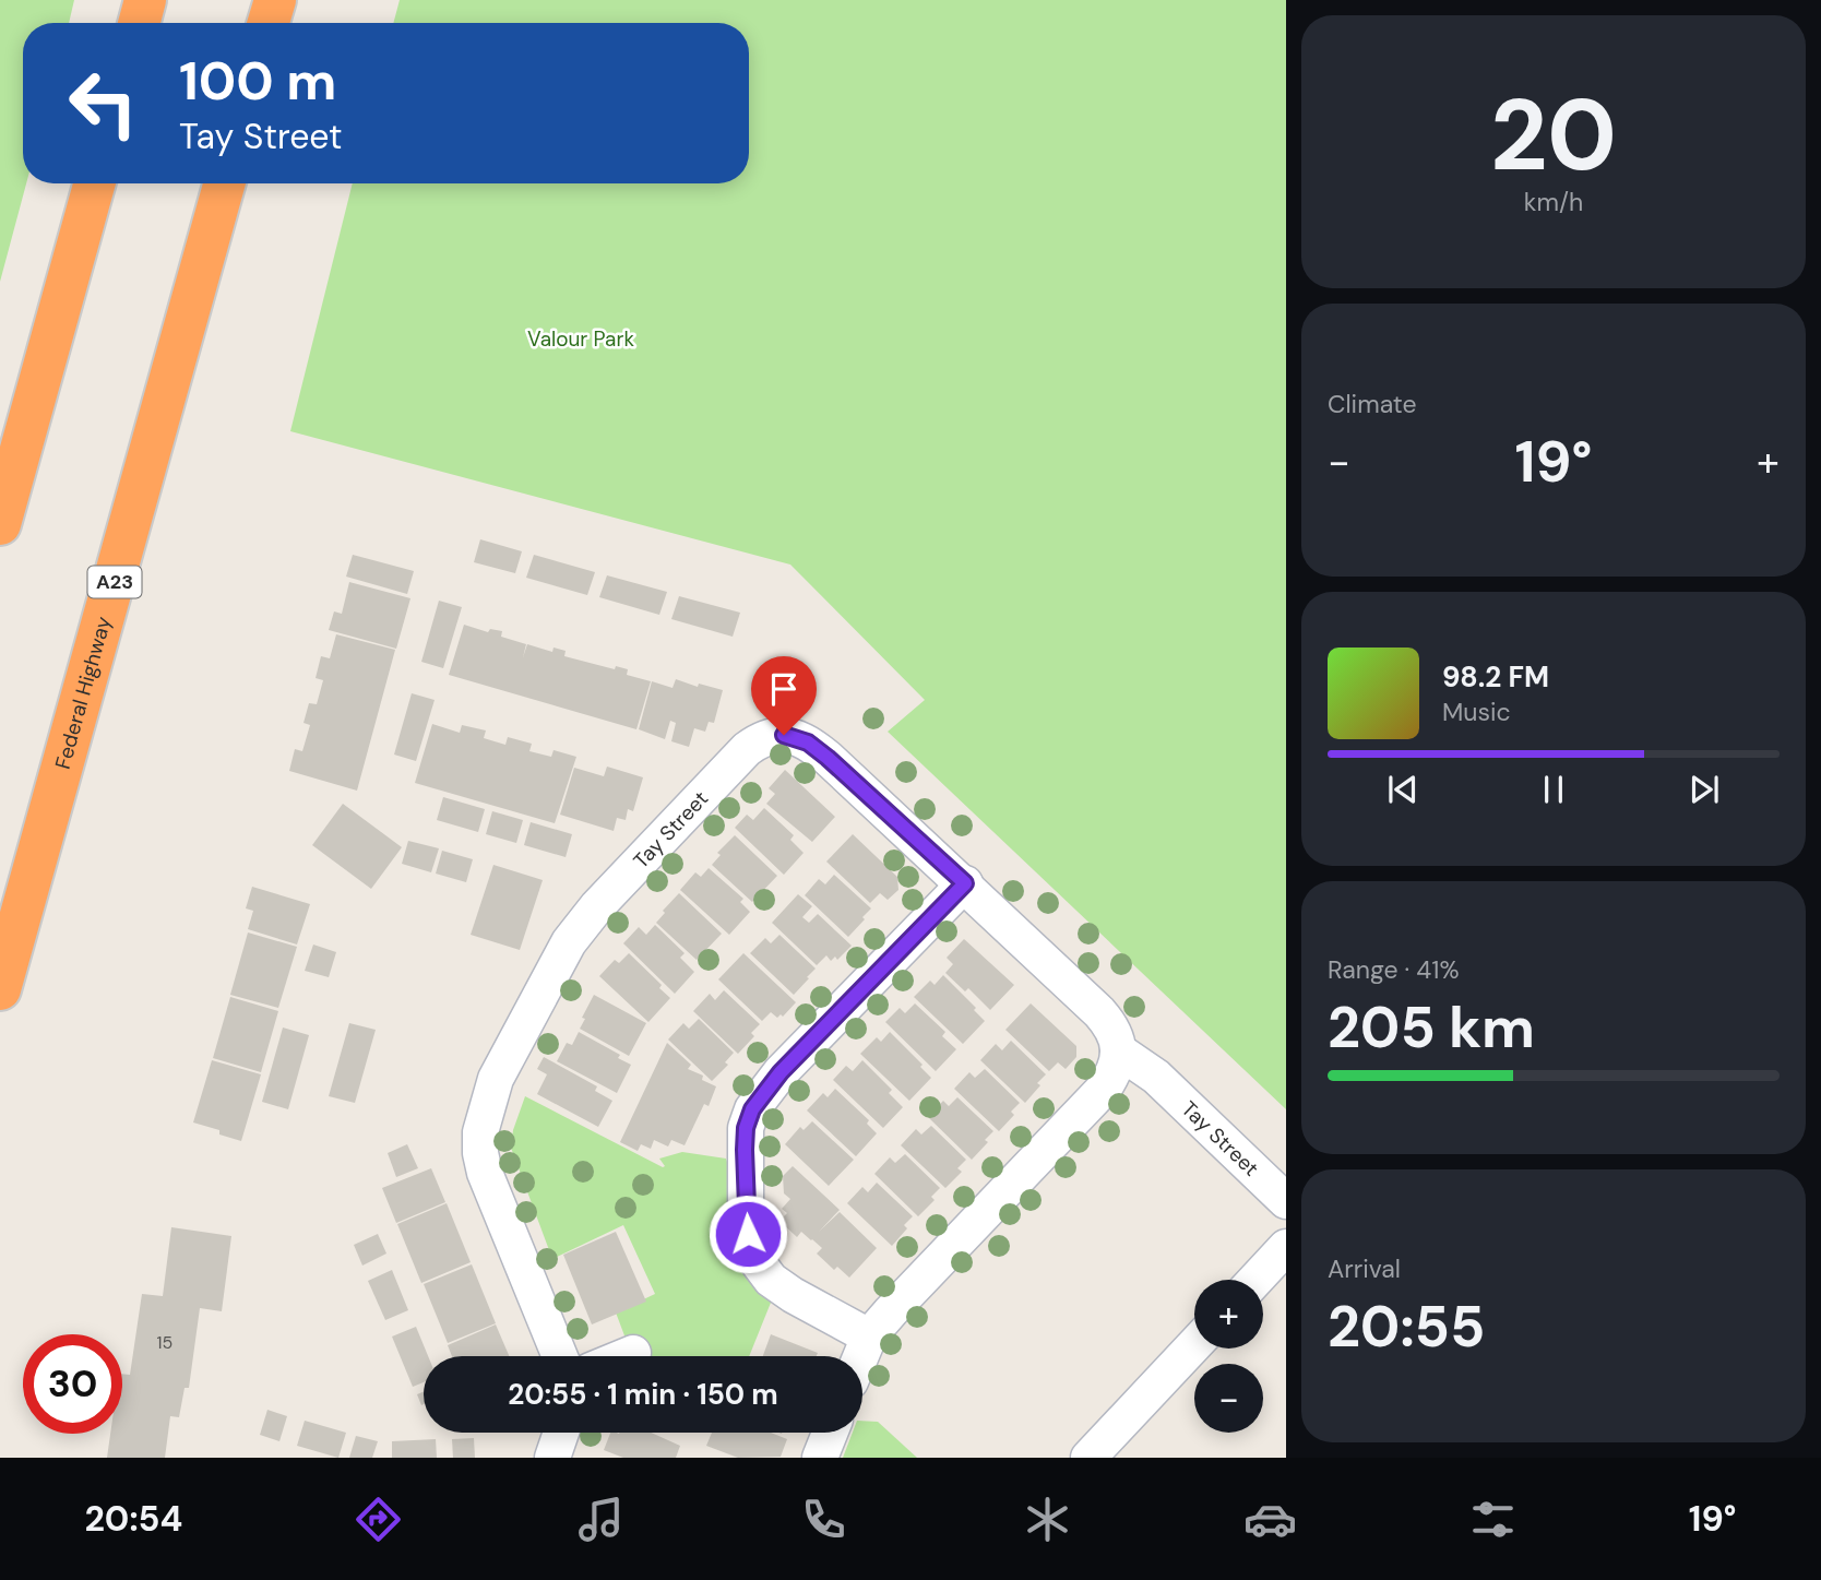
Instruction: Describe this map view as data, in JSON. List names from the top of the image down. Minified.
{"streets":{"highway":["A23","Federal Highway"],"street":["Tay Street"]},"parks":["Valour Park"],"house_numbers":["15"],"page":{"tile":[["20","km/h"],"Climate",["Range · 41%","205 km"],["Arrival","20:55"]],"turn":["100 m","Tay Street"],"heat":["−","19°","+"],"song":["98.2 FM","Music"],"map_buttons":["+","−"],"limit":"30","trip":"20:55 · 1 min · 150 m","tabs":["20:54","19°"]}}
